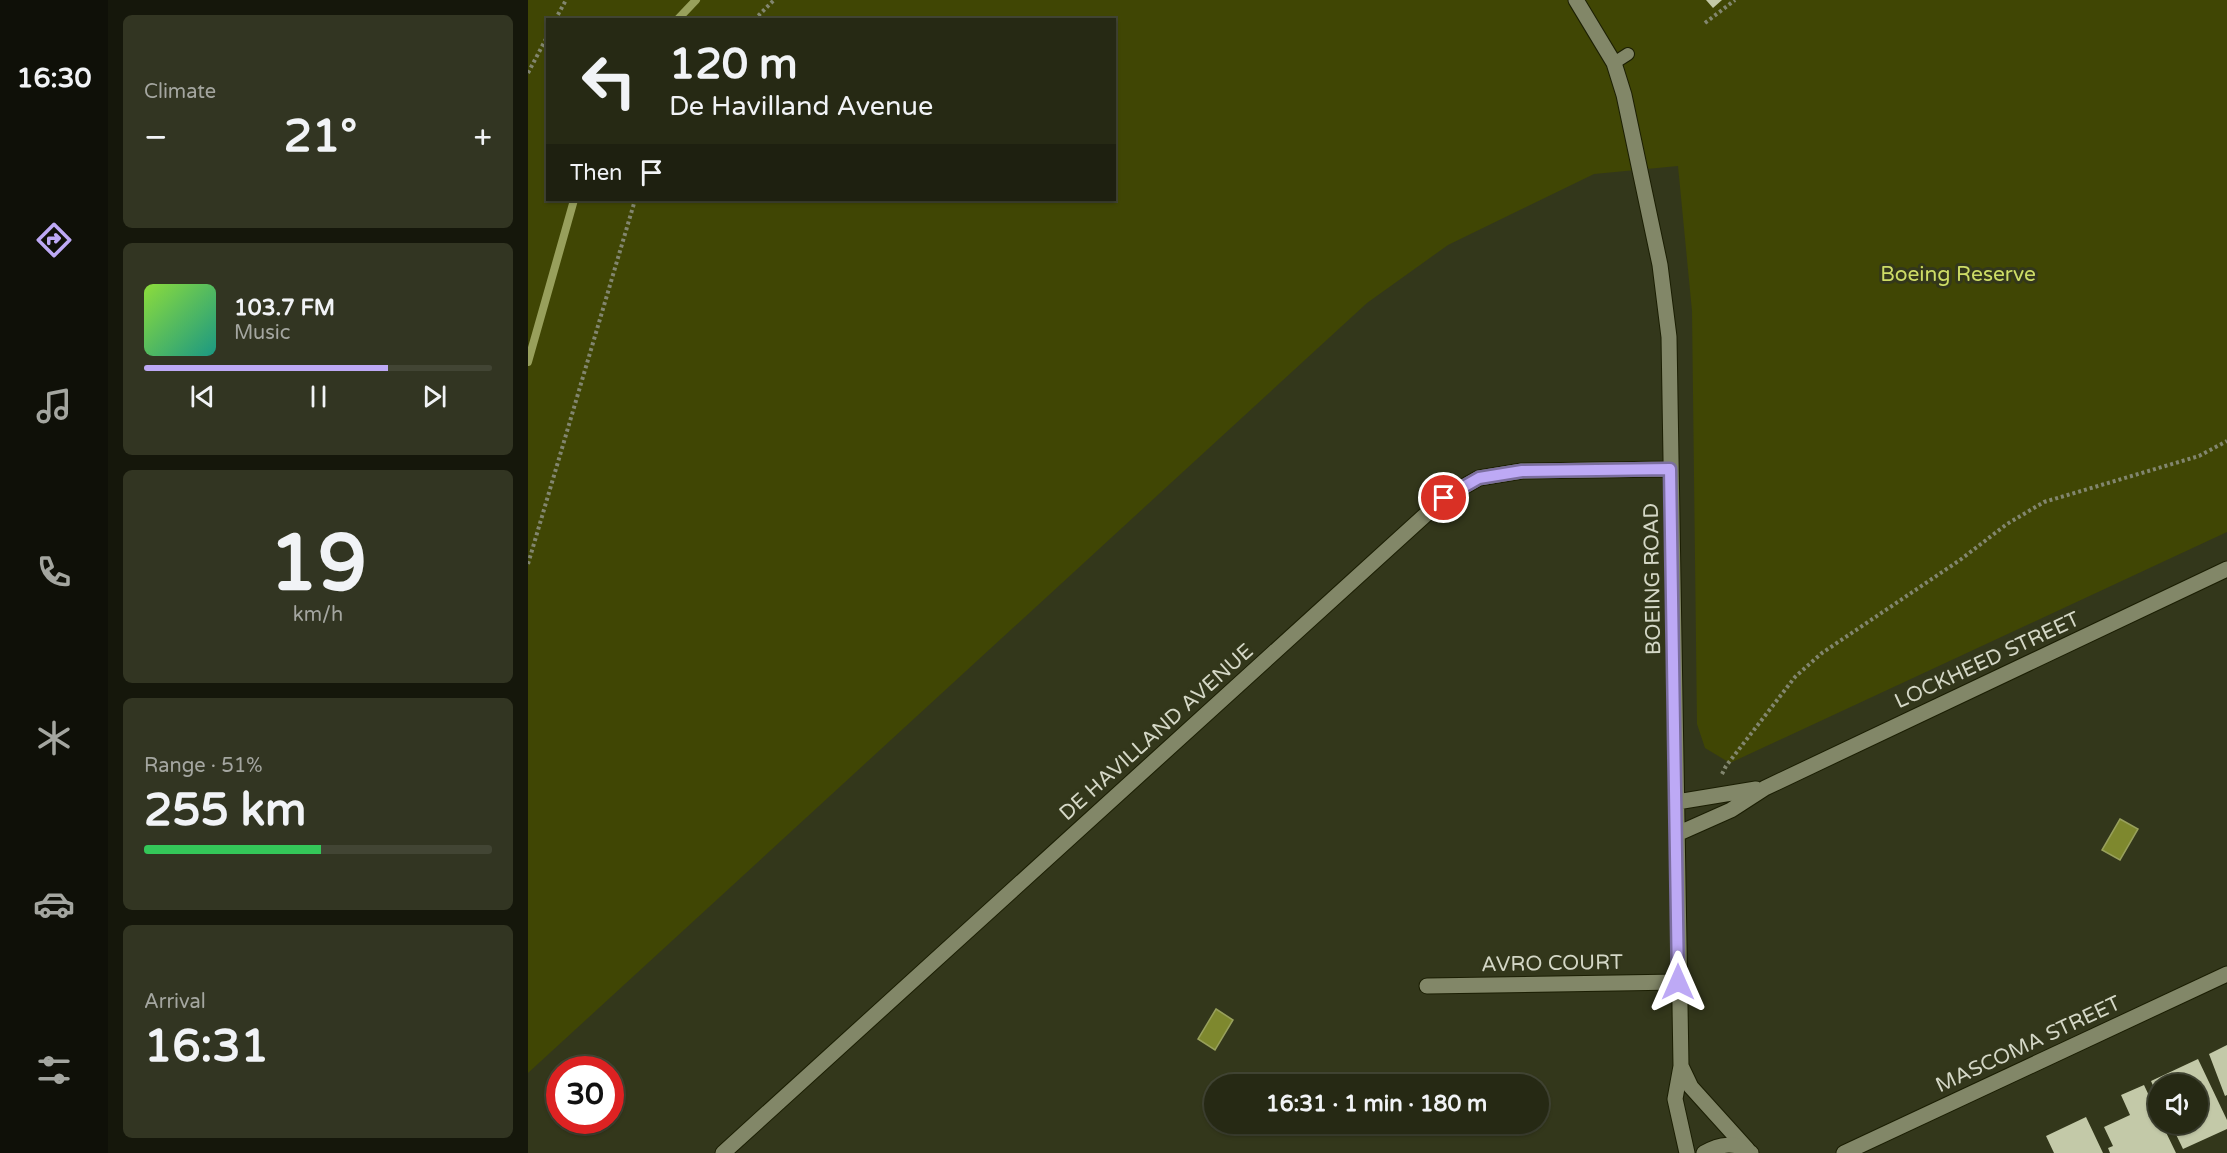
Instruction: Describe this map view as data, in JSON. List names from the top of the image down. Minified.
{"streets":{"street":["BOEING ROAD","LOCKHEED STREET","DE HAVILLAND AVENUE","AVRO COURT","MASCOMA STREET"]},"crossings":[["BOEING ROAD","LOCKHEED STREET"],["BOEING ROAD","DE HAVILLAND AVENUE"],["BOEING ROAD","AVRO COURT"]],"parks":["Boeing Reserve"],"page":{"tabs":"16:30","tile":["Climate",["19","km/h"],["Range · 51%","255 km"],["Arrival","16:31"]],"turn":["120 m","De Havilland Avenue"],"heat":["−","21°","+"],"then":"Then","song":["103.7 FM","Music"],"limit":"30","trip":"16:31 · 1 min · 180 m"}}
